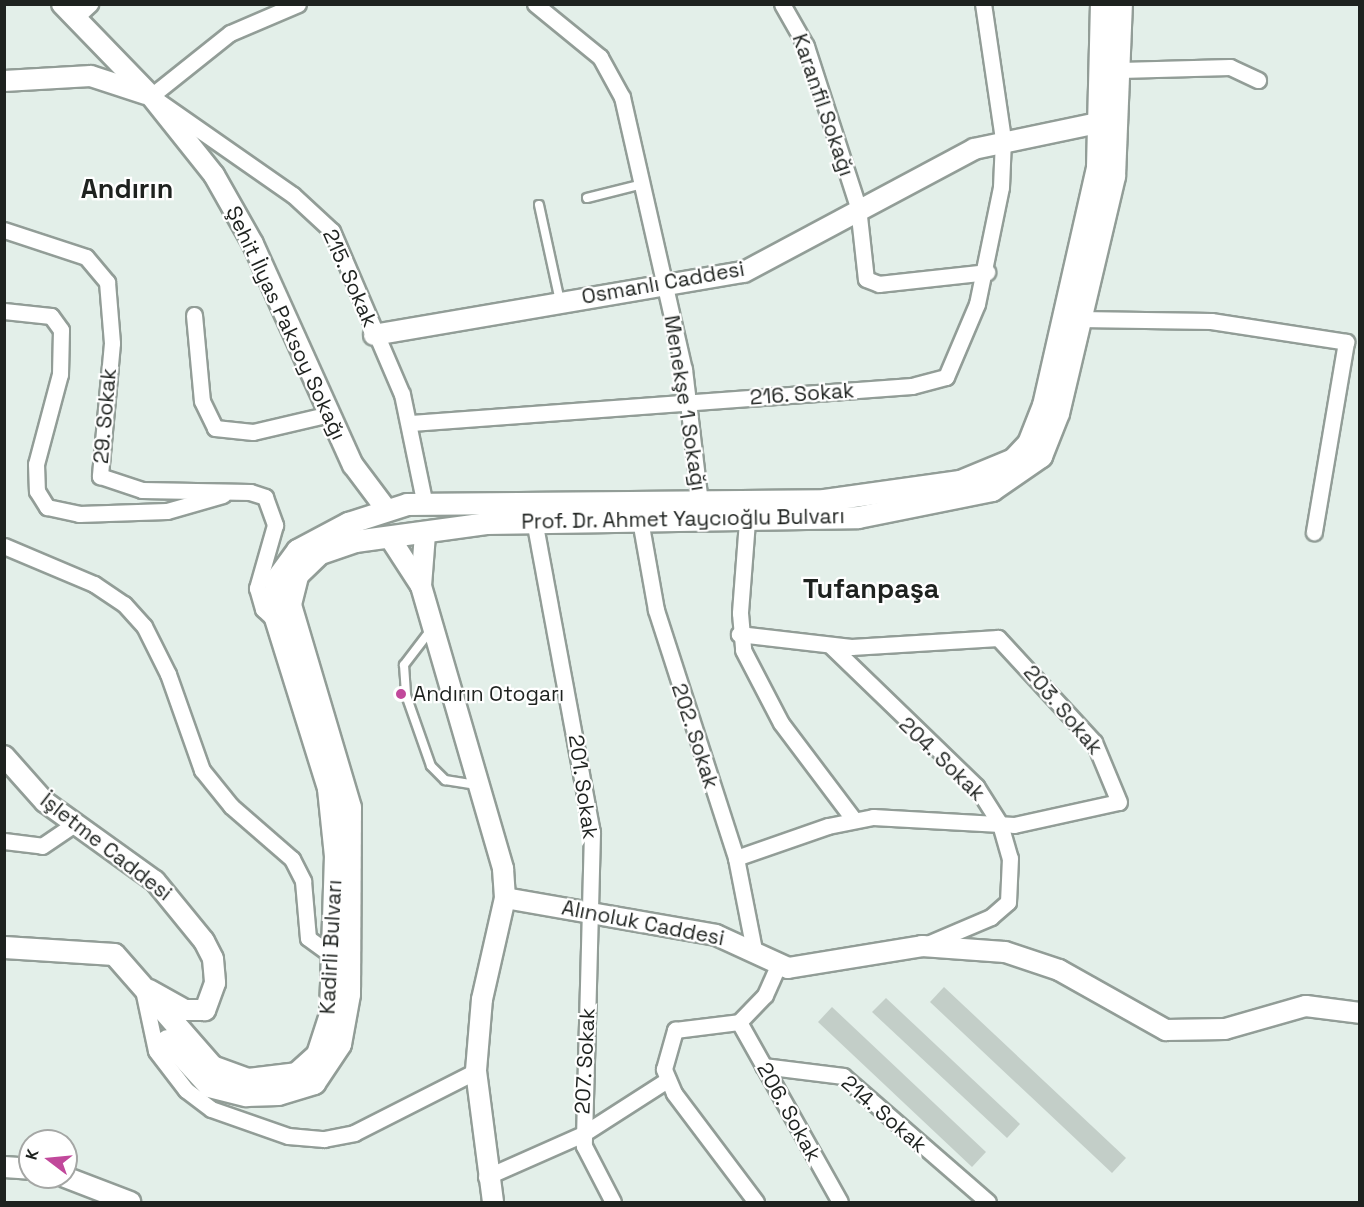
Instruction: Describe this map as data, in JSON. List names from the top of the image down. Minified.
{"streets":{"main road":["Prof. Dr. Ahmet Yaycıoğlu Bulvarı","Kadirli Bulvarı"],"street":["Karanfil Sokağı","215. Sokak","Osmanlı Caddesi","Şehit İlyas Paksoy Sokağı","216. Sokak","Menekşe 1 Sokağı","29. Sokak","203. Sokak","202. Sokak","204. Sokak","201. Sokak","İşletme Caddesi","Alınoluk Caddesi","207. Sokak","206. Sokak","214. Sokak"]},"crossings":[["Karanfil Sokağı","Osmanlı Caddesi"],["Karanfil Sokağı","216. Sokak"],["215. Sokak","Osmanlı Caddesi"],["215. Sokak","Şehit İlyas Paksoy Sokağı"],["215. Sokak","216. Sokak"],["215. Sokak","Prof. Dr. Ahmet Yaycıoğlu Bulvarı"],["215. Sokak","Kadirli Bulvarı"],["Osmanlı Caddesi","216. Sokak"],["Osmanlı Caddesi","Menekşe 1 Sokağı"],["Osmanlı Caddesi","Prof. Dr. Ahmet Yaycıoğlu Bulvarı"],["Şehit İlyas Paksoy Sokağı","Kadirli Bulvarı"],["216. Sokak","Menekşe 1 Sokağı"],["Menekşe 1 Sokağı","Prof. Dr. Ahmet Yaycıoğlu Bulvarı"],["29. Sokak","Kadirli Bulvarı"],["Prof. Dr. Ahmet Yaycıoğlu Bulvarı","202. Sokak"],["Prof. Dr. Ahmet Yaycıoğlu Bulvarı","201. Sokak"],["Prof. Dr. Ahmet Yaycıoğlu Bulvarı","Kadirli Bulvarı"],["203. Sokak","202. Sokak"],["203. Sokak","204. Sokak"],["202. Sokak","Alınoluk Caddesi"],["201. Sokak","Alınoluk Caddesi"],["201. Sokak","207. Sokak"],["İşletme Caddesi","Kadirli Bulvarı"],["Alınoluk Caddesi","207. Sokak"],["206. Sokak","214. Sokak"]],"districts":["Andırın","Tufanpaşa"],"places":["Andırın Otogarı"],"north":"left"}
